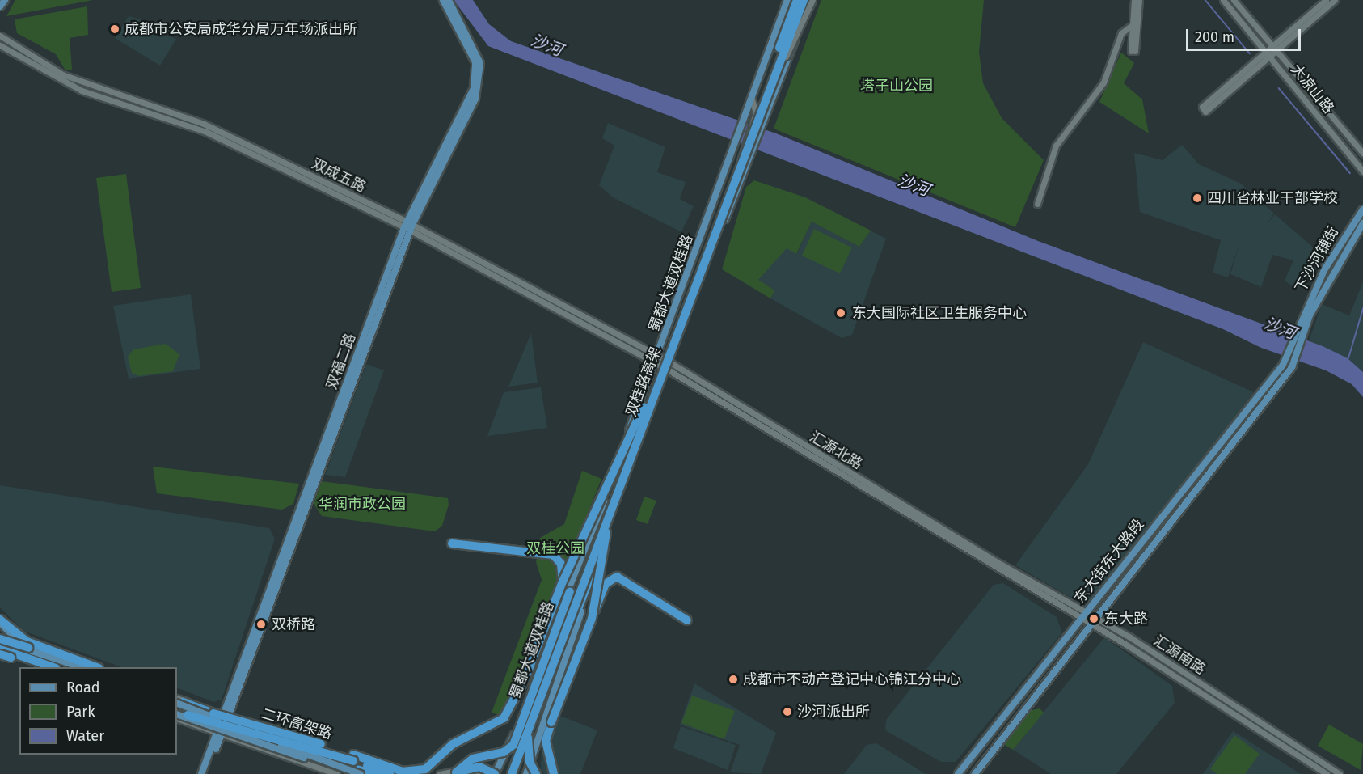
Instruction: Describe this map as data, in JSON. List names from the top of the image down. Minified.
{"streets":{"highway":["双桂路高架","二环高架路"],"main road":["下沙河铺街","蜀都大道双桂路","双福二路","东大街东大路段"],"street":["大凉山路","双成五路","汇源北路","汇源南路"]},"crossings":[["双成五路","蜀都大道双桂路"],["双成五路","双福二路"],["双成五路","汇源北路"],["下沙河铺街","东大街东大路段"],["蜀都大道双桂路","双桂路高架"],["蜀都大道双桂路","汇源北路"],["汇源北路","汇源南路"],["东大街东大路段","汇源南路"]],"water":["沙河"],"parks":["塔子山公园","华润市政公园","双桂公园"],"places":["成都市公安局成华分局万年场派出所","四川省林业干部学校","东大国际社区卫生服务中心","东大路","双桥路","成都市不动产登记中心锦江分中心","沙河派出所"],"legend":["Road","Park","Water"],"scale_bar":"200 m"}
